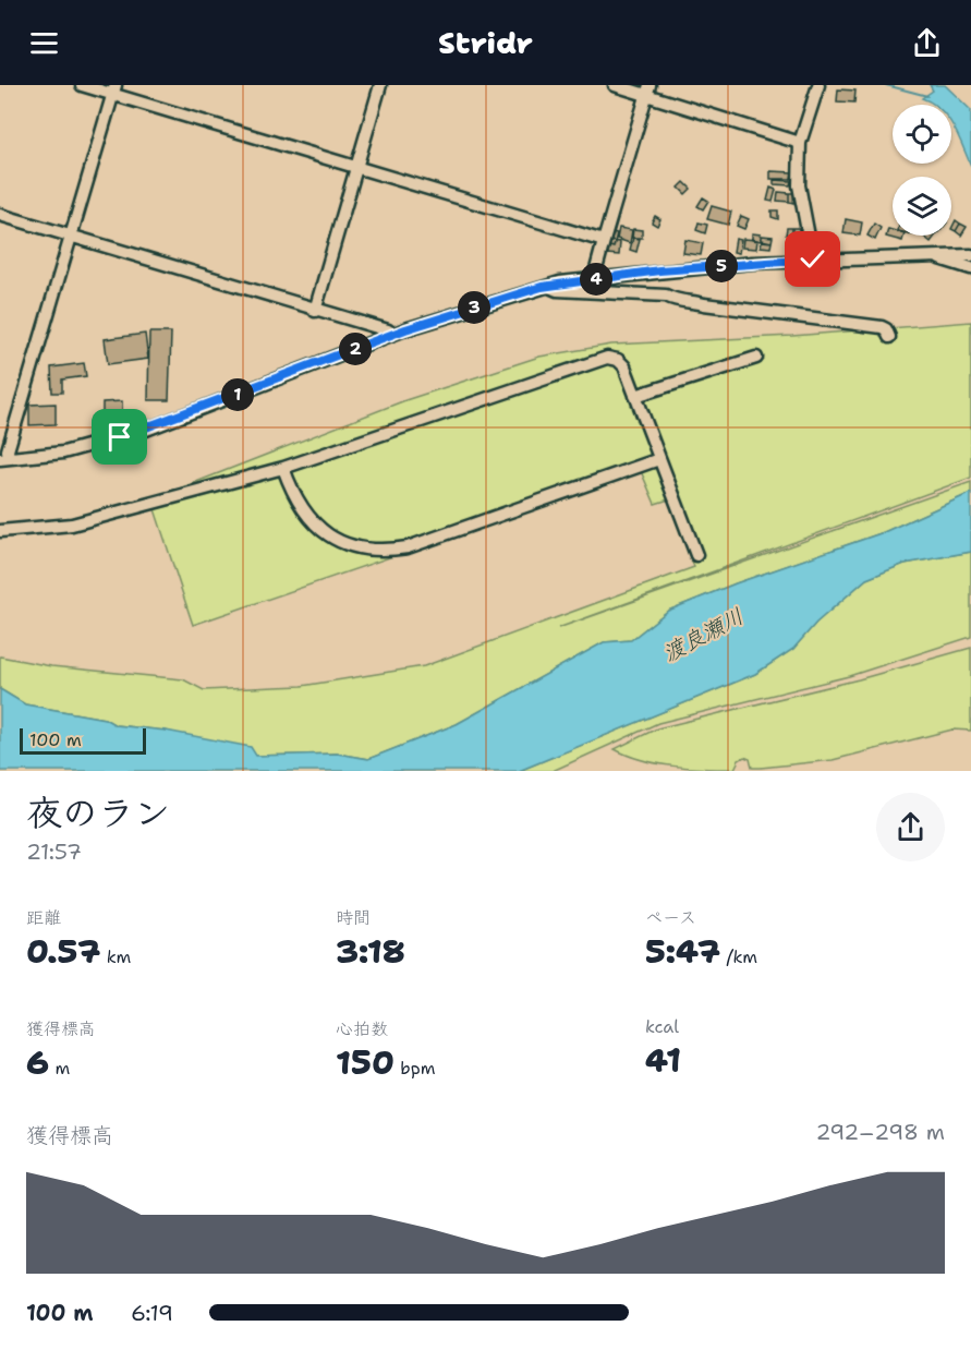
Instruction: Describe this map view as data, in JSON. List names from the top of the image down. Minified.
{"water":["渡良瀬川"],"scale_bar":"100 m","page":{"header":"Stridr","pins":["5","4","3","2","1"],"scale":"100 m","heading":["夜のラン","21:57"],"stats":[["距離","0.57 km"],["時間","3:18"],["ペース","5:47 /km"],["獲得標高","6 m"],["心拍数","150 bpm"],["kcal","41"]],"chart":["獲得標高","292–298 m"],"list":[{"name":"100 m","note":"6:19"}]}}
